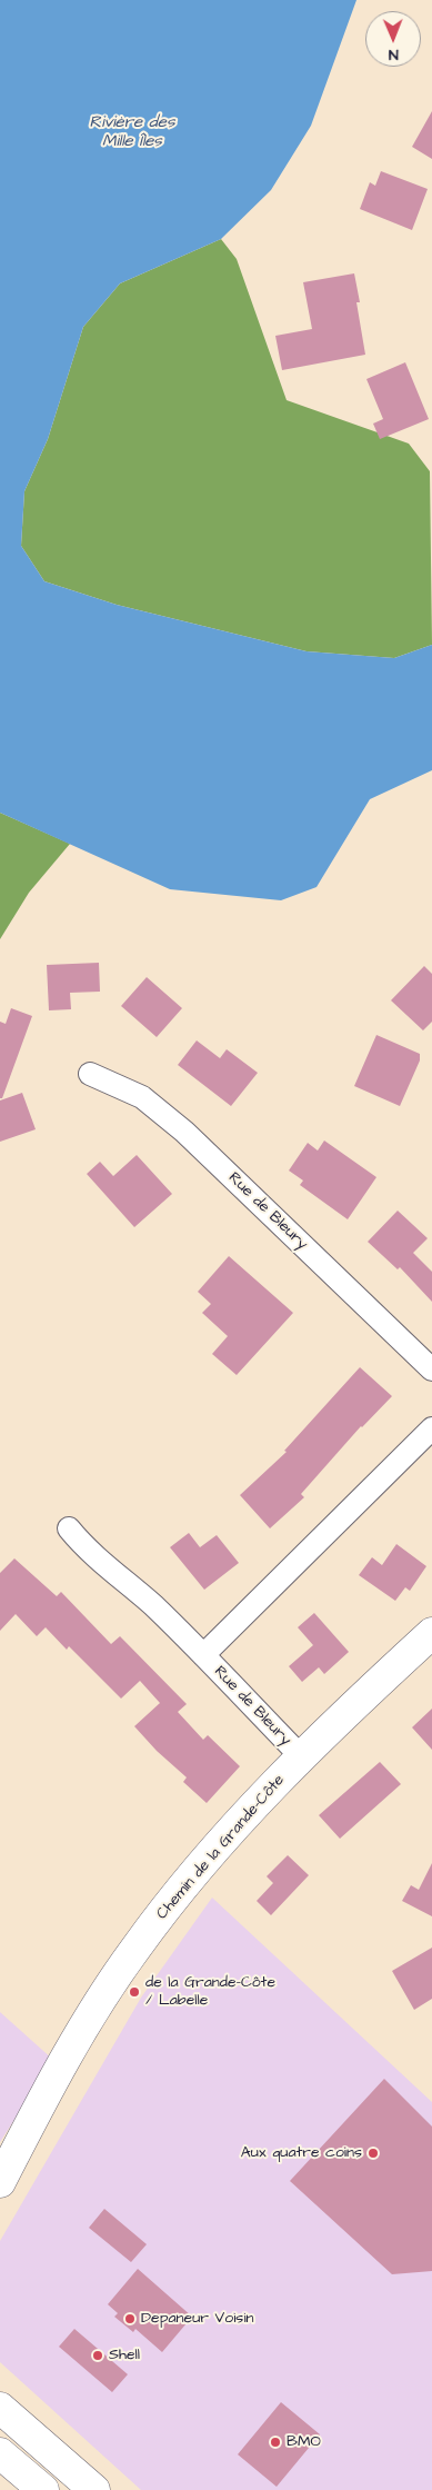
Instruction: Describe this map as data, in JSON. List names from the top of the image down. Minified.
{"streets":{"main road":["Chemin de la Grande-Côte"],"street":["Rue de Bleury"]},"crossings":[["Rue de Bleury","Chemin de la Grande-Côte"]],"water":["Rivière des Mille Îles"],"places":["de la Grande-Côte / Labelle","Aux quatre coins","Depaneur Voisin","Shell","BMO"],"north":"bottom"}
